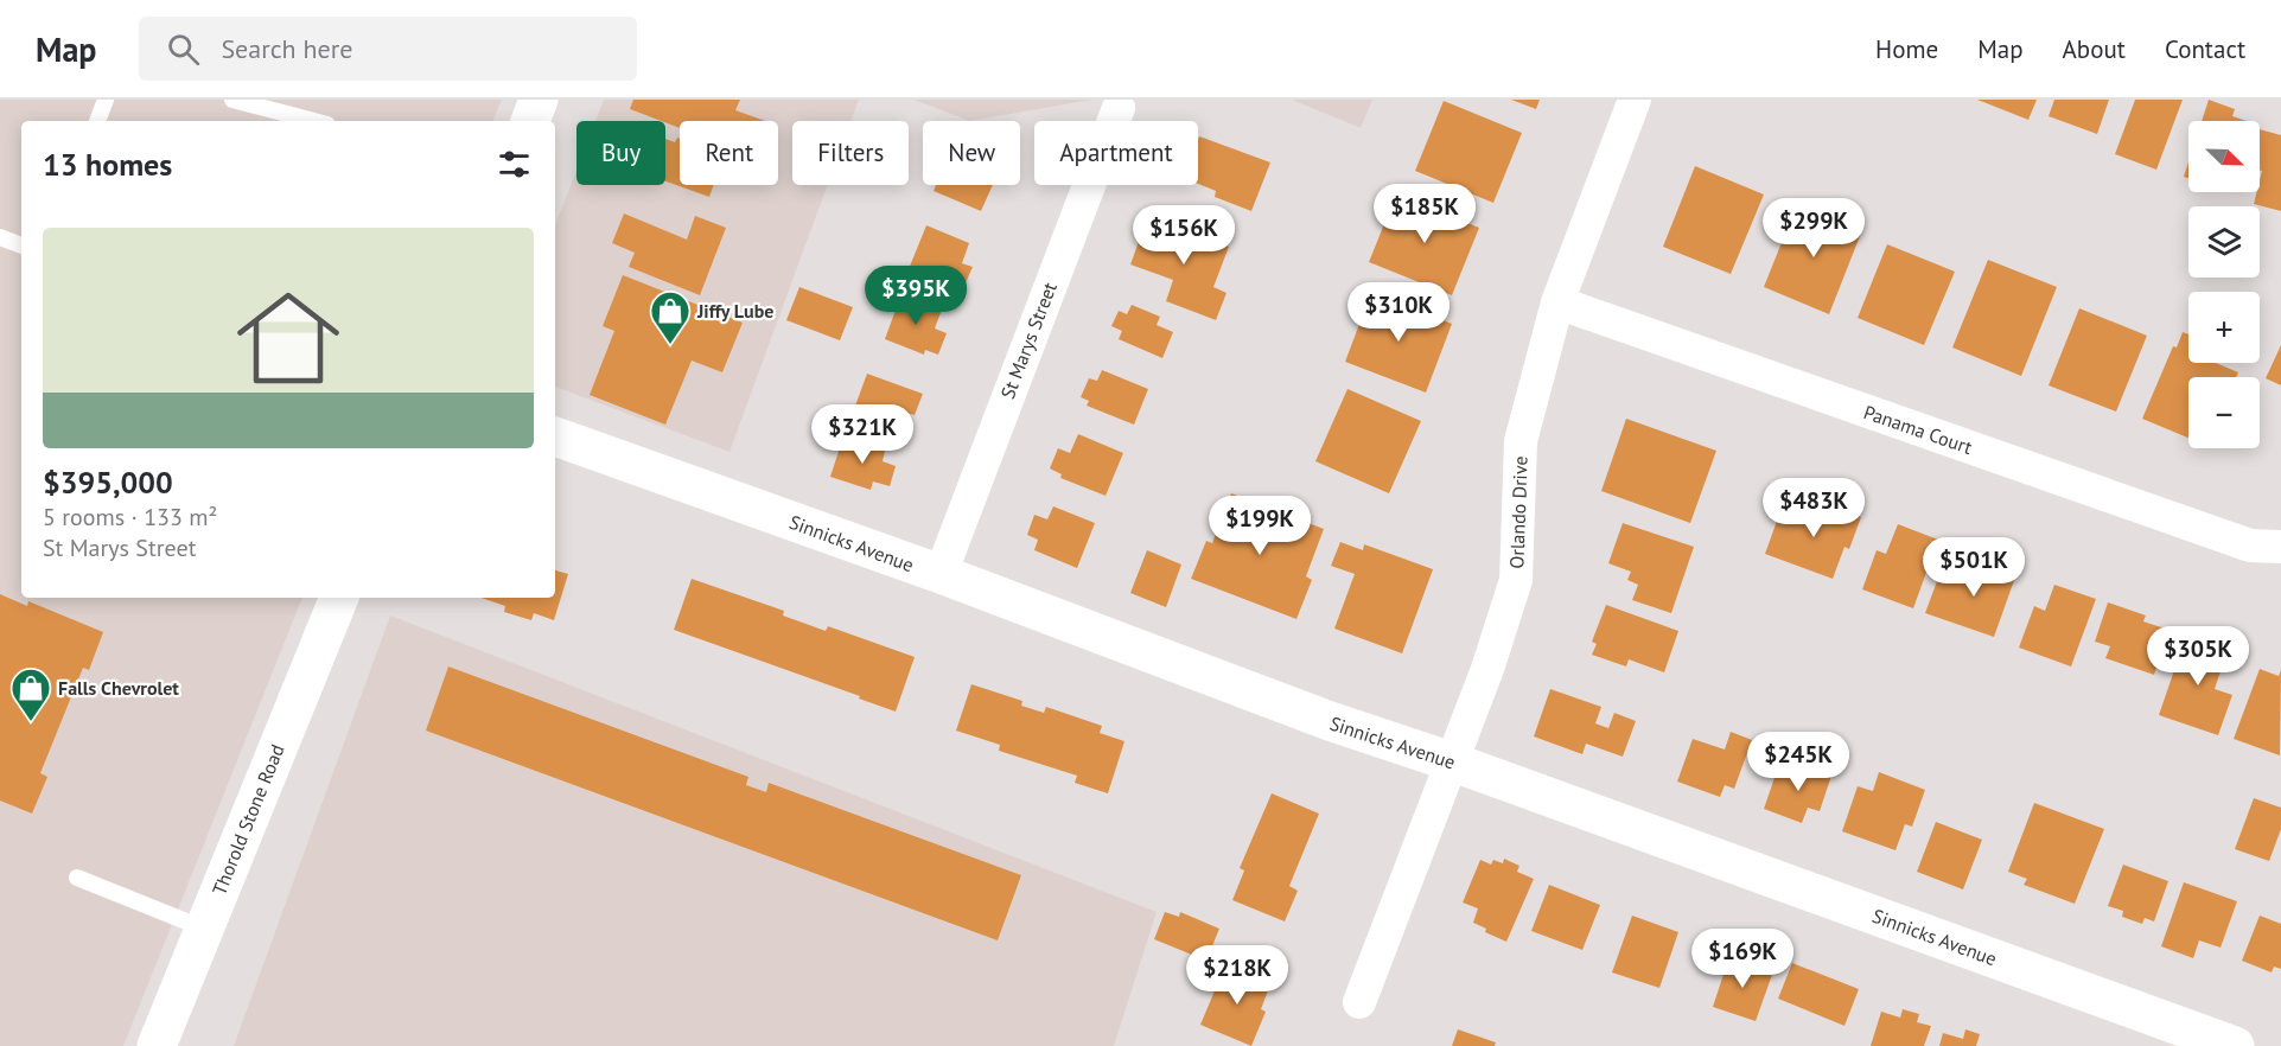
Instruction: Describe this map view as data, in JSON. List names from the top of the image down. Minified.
{"streets":{"street":["St Marys Street","Panama Court","Orlando Drive","Sinnicks Avenue","Thorold Stone Road"]},"crossings":[["St Marys Street","Sinnicks Avenue"],["Panama Court","Orlando Drive"],["Orlando Drive","Sinnicks Avenue"]],"places":{"shop":["Jiffy Lube","Falls Chevrolet"]},"north":"bottom right","page":{"header":"Map","search":"Search here","nav":["Home","Map","About","Contact"],"map_buttons":["+","−"],"chip":["Buy","Rent","Filters","New","Apartment"],"heading":"13 homes","price":["$185K","$299K","$156K","$395K","$310K","$321K","$483K","$199K","$501K","$305K","$245K","$169K","$218K"],"list":[{"name":"$395,000","note":"5 rooms · 133 m² · St Marys Street"}]}}
